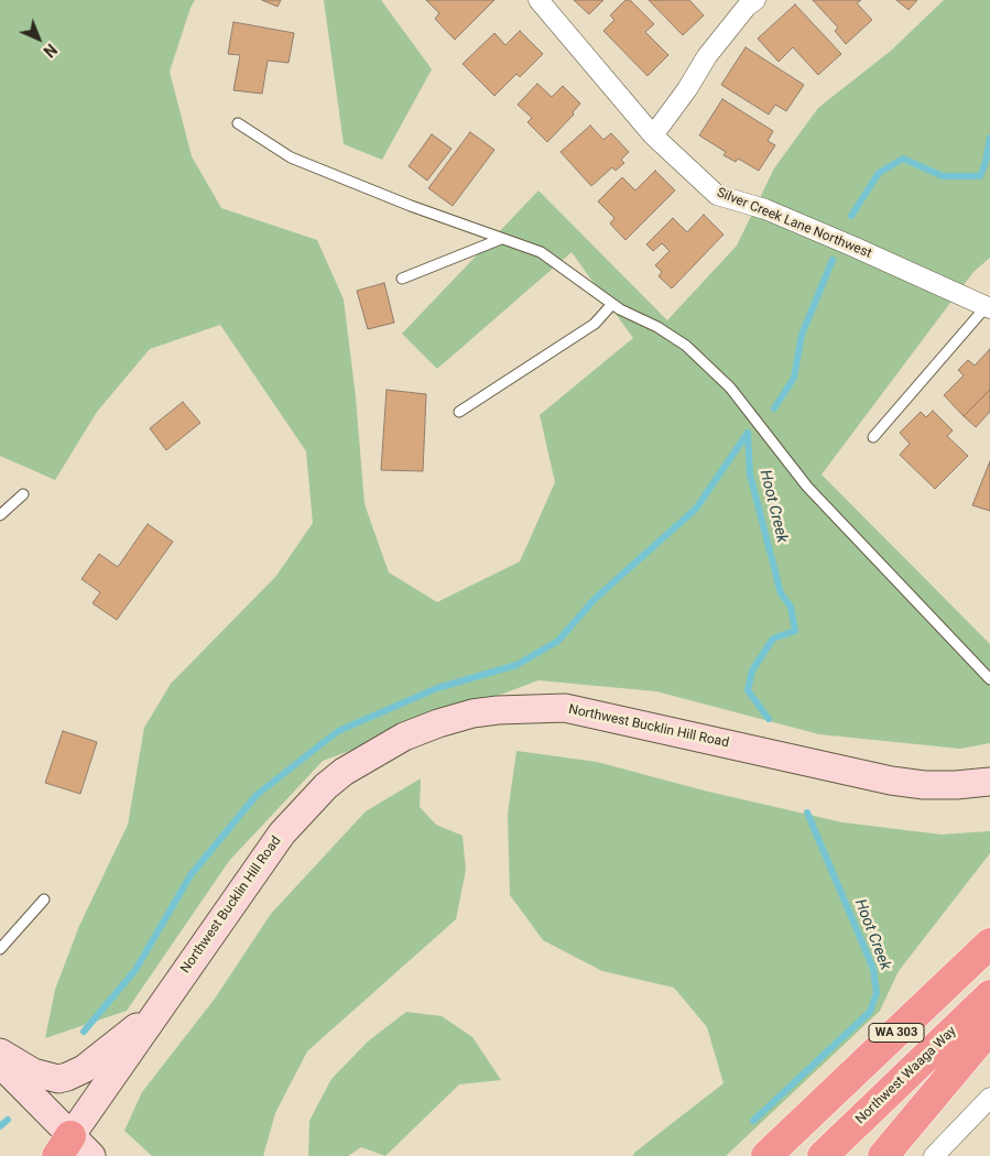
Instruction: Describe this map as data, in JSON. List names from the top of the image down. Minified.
{"streets":{"highway":["WA 303","Northwest Waaga Way"],"main road":["Northwest Bucklin Hill Road"],"street":["Silver Creek Lane Northwest"]},"water":["Hoot Creek"],"north":"bottom right"}
